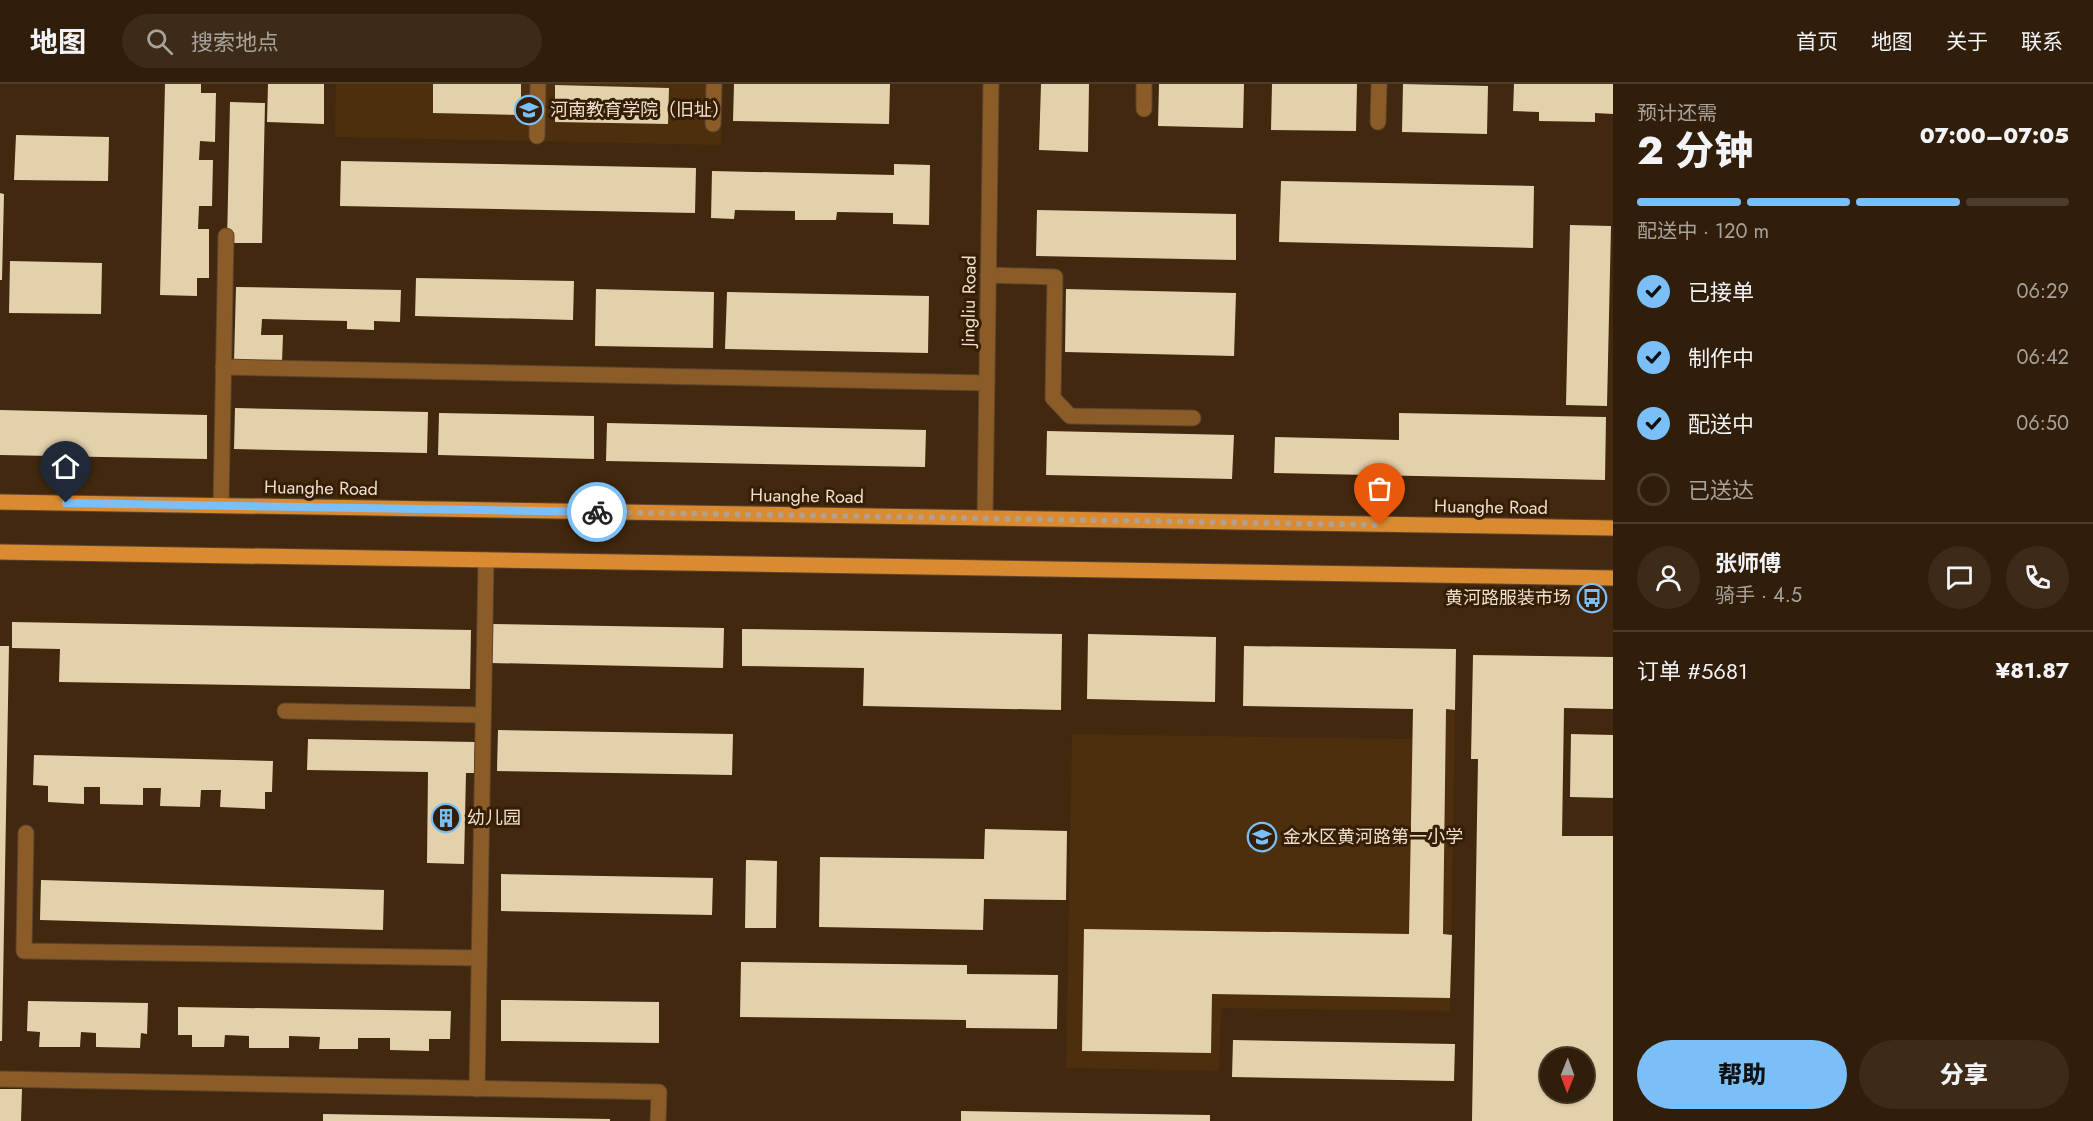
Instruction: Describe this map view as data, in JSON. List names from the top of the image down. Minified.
{"streets":{"main road":["Huanghe Road"],"street":["Jingliu Road"]},"crossings":[["Jingliu Road","Huanghe Road"]],"places":{"school or university":["河南教育学院（旧址）","金水区黄河路第一小学"],"bus stop":["黄河路服装市场"],"building":["幼儿园"]},"north":"bottom","page":{"header":"地图","search":"搜索地点","nav":["首页","地图","关于","联系"],"heading":["2 分钟","预计还需","07:00–07:05"],"panel":["张师傅","骑手 · 4.5","订单 #5681","¥81.87"],"bar":"配送中 · 120 m","list":[["已接单","06:29"],["制作中","06:42"],["配送中","06:50"],"已送达"],"buttons":["帮助","分享"]}}
